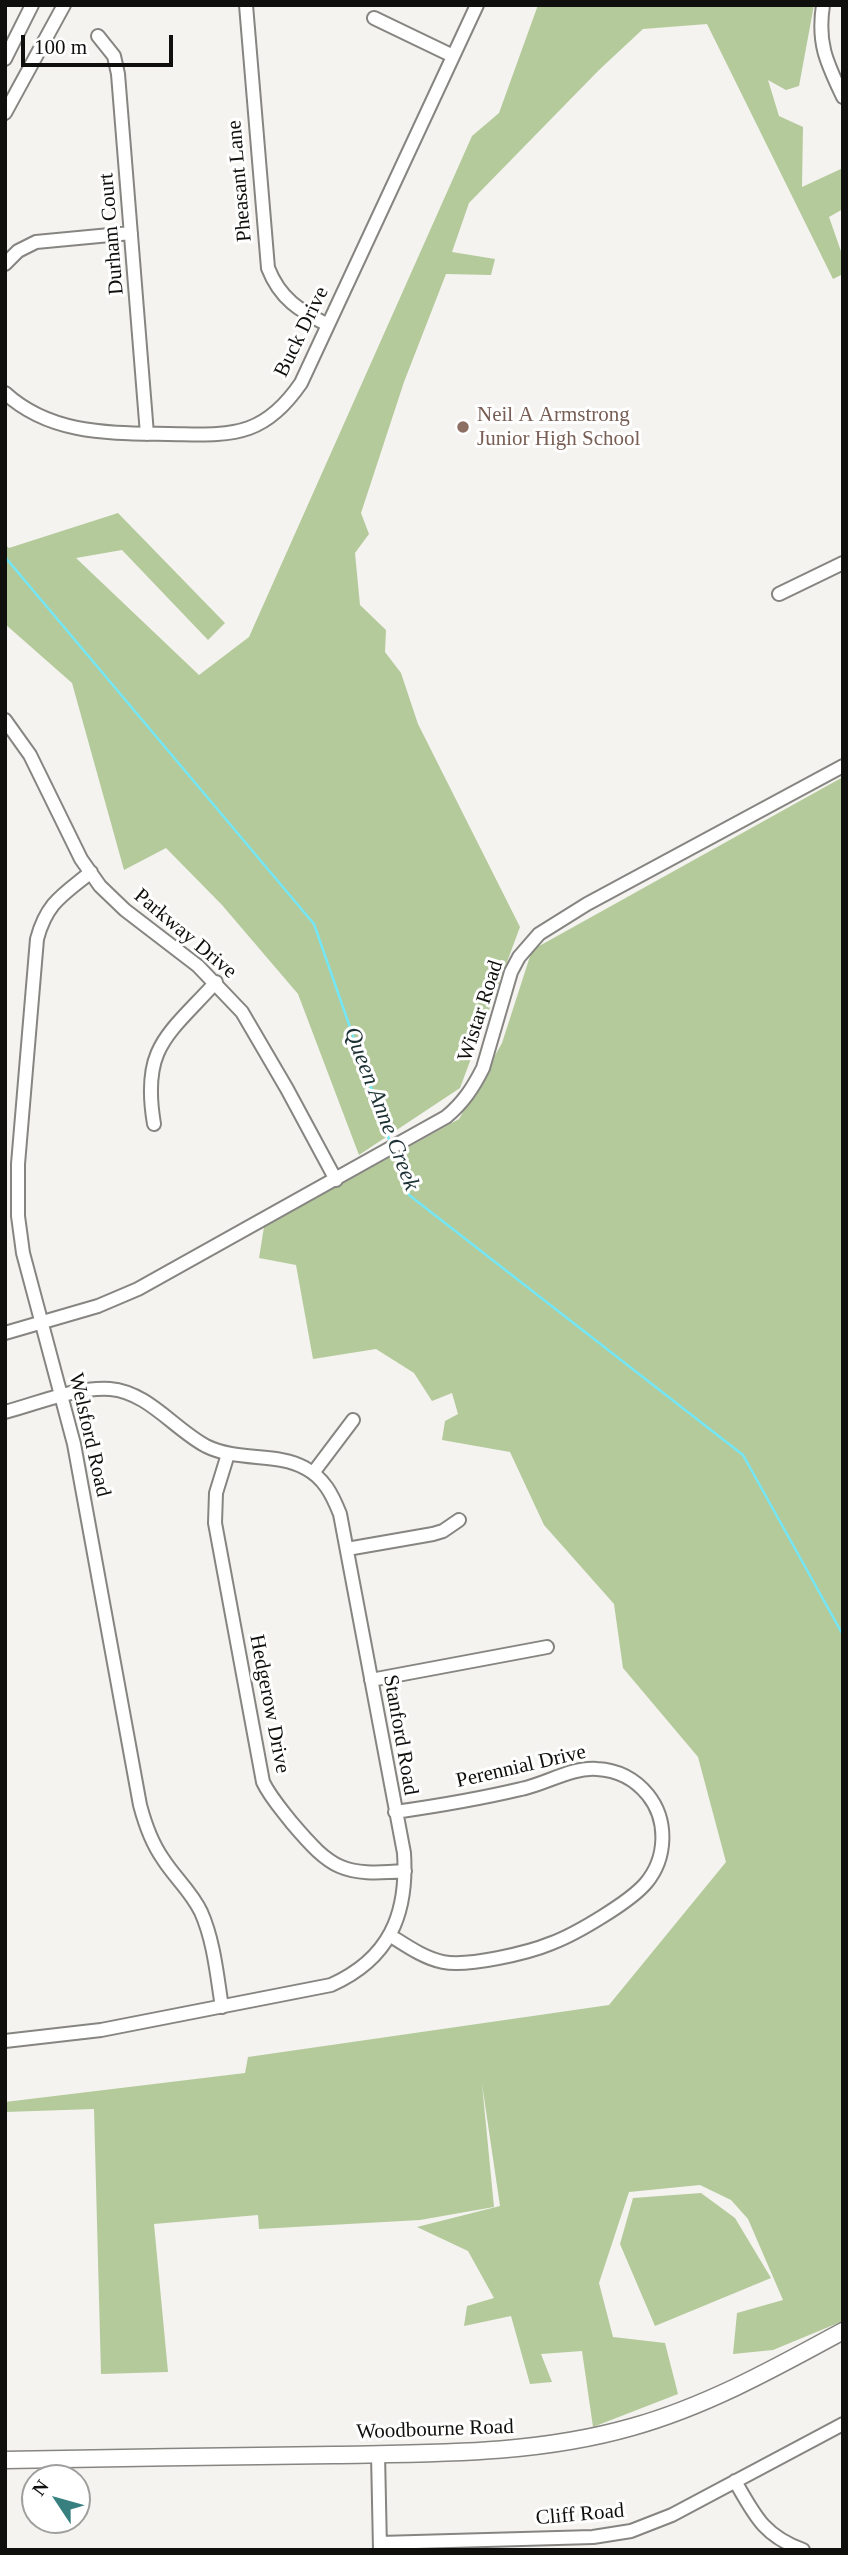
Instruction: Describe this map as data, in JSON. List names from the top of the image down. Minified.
{"streets":{"main road":["Woodbourne Road"],"street":["Pheasant Lane","Durham Court","Buck Drive","Parkway Drive","Wistar Road","Welsford Road","Hedgerow Drive","Stanford Road","Perennial Drive","Cliff Road"]},"crossings":[["Pheasant Lane","Buck Drive"],["Durham Court","Buck Drive"],["Parkway Drive","Wistar Road"],["Parkway Drive","Welsford Road"],["Wistar Road","Welsford Road"],["Welsford Road","Stanford Road"],["Hedgerow Drive","Stanford Road"],["Stanford Road","Perennial Drive"]],"water":["Queen Anne Creek"],"places":["Neil A Armstrong Junior High School"],"scale_bar":"100 m","north":"top left"}
